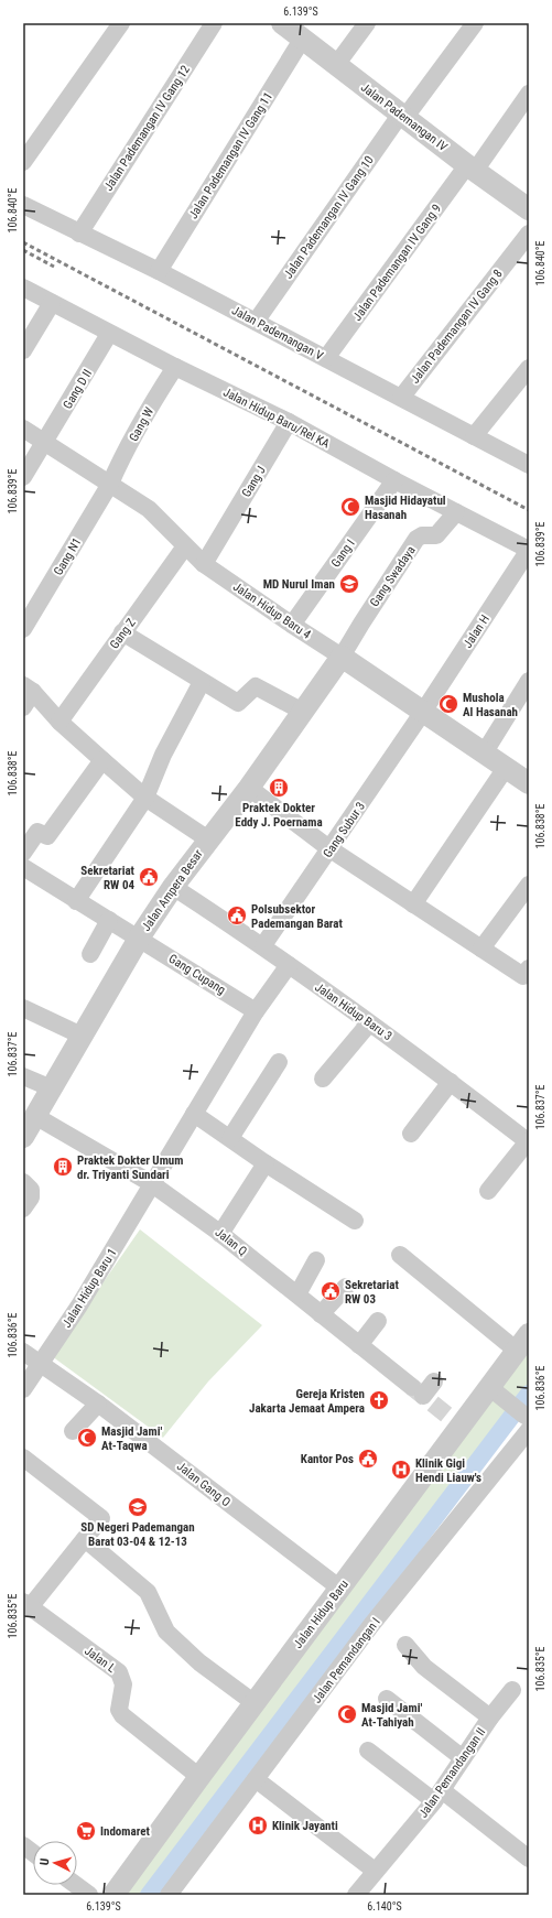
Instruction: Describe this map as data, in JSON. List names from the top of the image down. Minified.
{"streets":{"street":["Jalan Pademangan IV","Jalan Pademangan IV Gang 12","Jalan Pademangan IV Gang 11","Jalan Pademangan IV Gang 10","Jalan Pademangan IV Gang 9","Jalan Pademangan IV Gang 8","Jalan Pademangan V","Gang D II","Jalan Hidup Baru/Rel KA","Gang W","Gang J","Gang I","Gang N1","Gang Swadaya","Jalan Hidup Baru 4","Jalan H","Gang Z","Gang Subur 3","Jalan Ampera Besar","Gang Cupang","Jalan Hidup Baru 3","Jalan Q","Jalan Hidup Baru 1","Jalan Gang O","Jalan Hidup Baru","Jalan L","Jalan Pemandangan I","Jalan Pemandangan II"]},"crossings":[["Jalan Pademangan IV","Jalan Pademangan IV Gang 11"],["Jalan Pademangan IV","Jalan Pademangan IV Gang 10"],["Jalan Pademangan IV","Jalan Pademangan IV Gang 9"],["Jalan Pademangan IV Gang 12","Jalan Pademangan V"],["Jalan Pademangan IV Gang 11","Jalan Pademangan V"],["Jalan Pademangan IV Gang 10","Jalan Pademangan V"],["Jalan Pademangan IV Gang 9","Jalan Pademangan V"],["Jalan Pademangan IV Gang 8","Jalan Pademangan V"],["Gang D II","Jalan Hidup Baru/Rel KA"],["Gang D II","Jalan Hidup Baru 4"],["Jalan Hidup Baru/Rel KA","Gang W"],["Jalan Hidup Baru/Rel KA","Gang J"],["Jalan Hidup Baru/Rel KA","Gang I"],["Jalan Hidup Baru/Rel KA","Gang Swadaya"],["Jalan Hidup Baru/Rel KA","Jalan H"],["Gang W","Gang N1"],["Gang W","Jalan Hidup Baru 4"],["Gang J","Jalan Hidup Baru 4"],["Gang I","Jalan Hidup Baru 4"],["Gang N1","Jalan Hidup Baru 4"],["Gang Swadaya","Jalan Hidup Baru 4"],["Gang Swadaya","Jalan Ampera Besar"],["Jalan Hidup Baru 4","Jalan H"],["Jalan Hidup Baru 4","Gang Z"],["Jalan Hidup Baru 4","Gang Subur 3"],["Jalan Hidup Baru 4","Jalan Ampera Besar"],["Jalan H","Gang Subur 3"],["Gang Subur 3","Jalan Hidup Baru 3"],["Jalan Ampera Besar","Gang Cupang"],["Jalan Ampera Besar","Jalan Hidup Baru 3"],["Jalan Ampera Besar","Jalan Q"],["Gang Cupang","Jalan Hidup Baru 1"],["Jalan Hidup Baru 3","Jalan Hidup Baru 1"],["Jalan Q","Jalan Hidup Baru 1"],["Jalan Hidup Baru 1","Jalan Gang O"],["Jalan Gang O","Jalan Hidup Baru"],["Jalan Hidup Baru","Jalan L"]],"places":{"mosque":["Masjid Hidayatul Hasanah","Mushola Al Hasanah","Masjid Jami' At-Taqwa","Masjid Jami' At-Tahiyah"],"school or university":["MD Nurul Iman","SD Negeri Pademangan Barat 03-04 & 12-13"],"building":["Praktek Dokter Eddy J. Poernama","Praktek Dokter Umum dr. Triyanti Sundari"],"public building":["Sekretariat RW 04","Polsubsektor Pademangan Barat","Sekretariat RW 03","Kantor Pos"],"church":["Gereja Kristen Jakarta Jemaat Ampera"],"hospital":["Klinik Gigi Hendi Liauw's","Klinik Jayanti"],"supermarket":["Indomaret"]},"north":"left","coordinates":["6.139°S","106.840°E","106.839°E","106.838°E","106.837°E","106.836°E","106.835°E","6.140°S"]}
